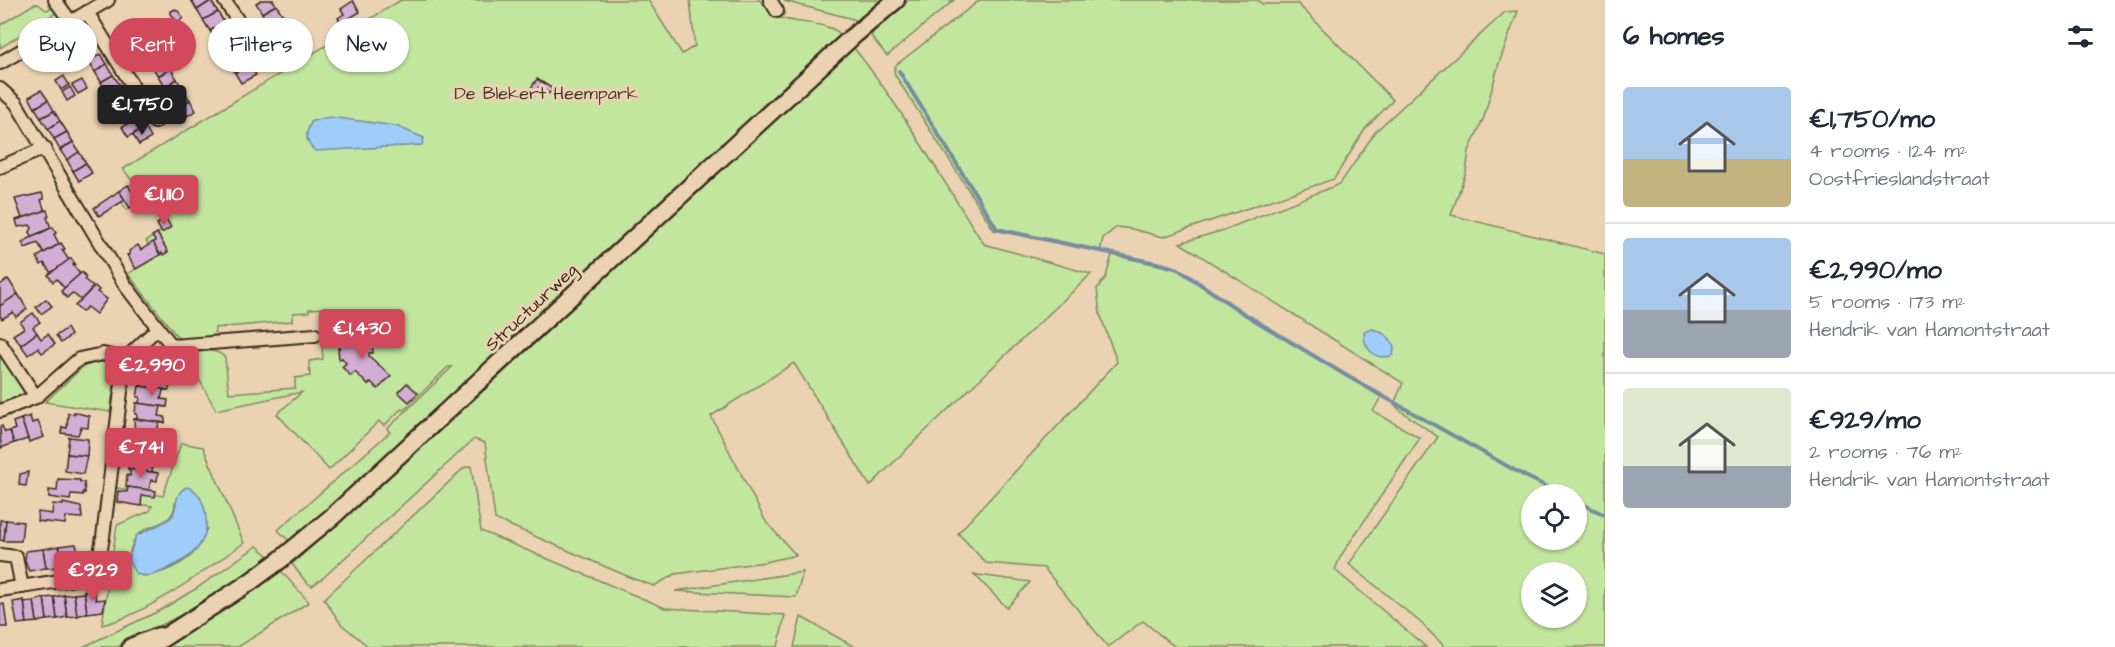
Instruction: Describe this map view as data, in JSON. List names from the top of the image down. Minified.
{"streets":{"main road":["Structuurweg"]},"parks":["De Blekert Heempark"],"page":{"heading":"6 homes","chip":["Buy","Rent","Filters","New"],"list":[{"name":"€1,750/mo","note":"4 rooms · 124 m² · Oostfrieslandstraat"},{"name":"€2,990/mo","note":"5 rooms · 173 m² · Hendrik van Hamontstraat"},{"name":"€929/mo","note":"2 rooms · 76 m² · Hendrik van Hamontstraat"}],"price":["€1,750","€1,110","€1,430","€2,990","€741","€929"]}}
